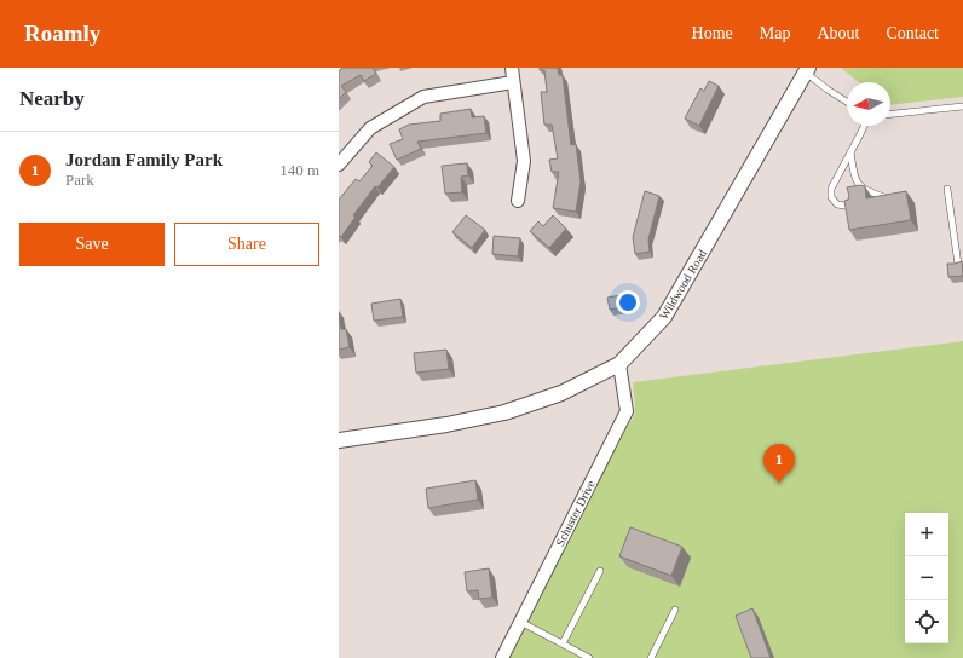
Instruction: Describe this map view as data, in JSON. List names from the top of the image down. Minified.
{"streets":{"street":["Wildwood Road","Schuster Drive"]},"crossings":[["Wildwood Road","Schuster Drive"]],"north":"left","page":{"header":"Roamly","nav":["Home","Map","About","Contact"],"heading":"Nearby","list":[{"mark":"1","name":"Jordan Family Park","note":"Park","value":"140 m"}],"buttons":["Save","Share"],"pins":"1","map_buttons":["+","−"]}}
